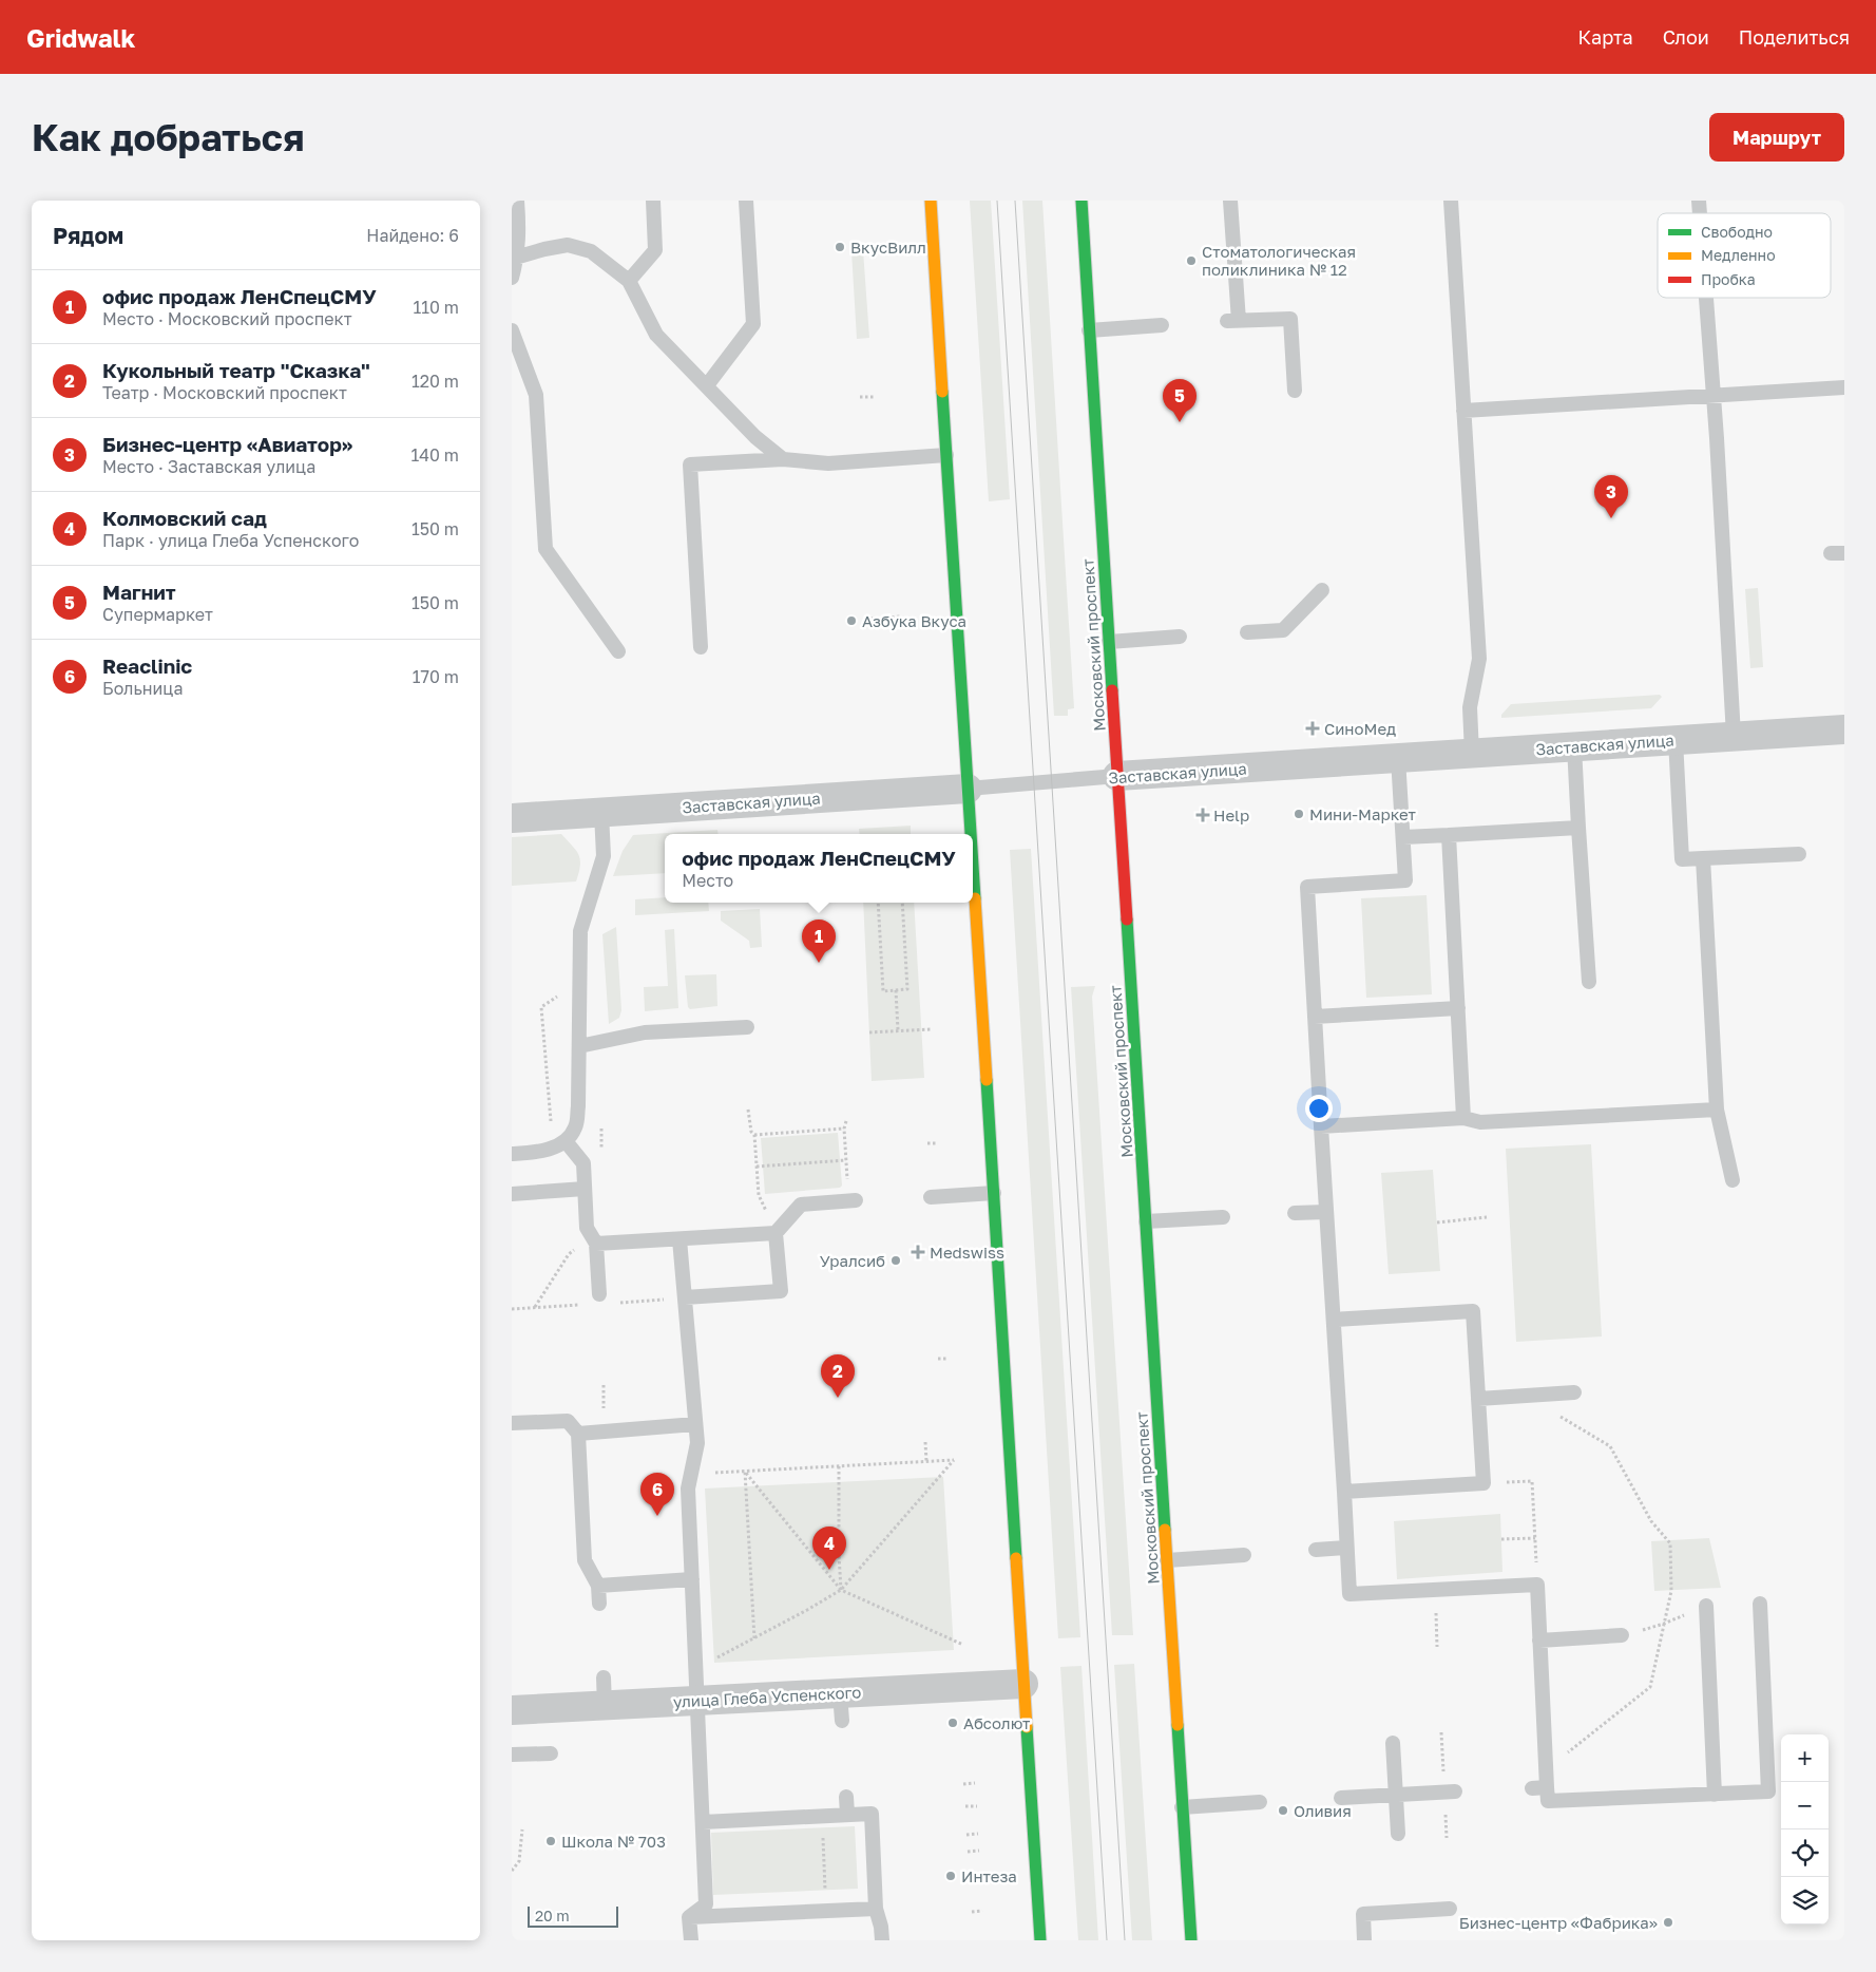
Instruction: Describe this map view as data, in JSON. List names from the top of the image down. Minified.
{"streets":{"main road":["Московский проспект"],"street":["Заставская улица","улица Глеба Успенского"]},"crossings":[["Московский проспект","Заставская улица"]],"places":{"other":["ВкусВилл","Стоматологическая поликлиника № 12","Азбука Вкуса","Мини-Маркет","Уралсиб","Абсолют","Оливия","Школа № 703","Интеза","Бизнес-центр «Фабрика»"],"health":["СиноМед","Help","Medswiss"]},"legend":["Свободно","Медленно","Пробка"],"scale_bar":"20 m","page":{"header":"Gridwalk","nav":["Карта","Слои","Поделиться"],"buttons":"Маршрут","title":"Как добраться","heading":["Рядом","Найдено: 6"],"list":[{"mark":"1","name":"офис продаж ЛенСпецСМУ","note":"Место · Московский проспект","value":"110 m"},{"mark":"2","name":"Кукольный театр \"Сказка\"","note":"Театр · Московский проспект","value":"120 m"},{"mark":"3","name":"Бизнес-центр «Авиатор»","note":"Место · Заставская улица","value":"140 m"},{"mark":"4","name":"Колмовский сад","note":"Парк · улица Глеба Успенского","value":"150 m"},{"mark":"5","name":"Магнит","note":"Супермаркет","value":"150 m"},{"mark":"6","name":"Reaclinic","note":"Больница","value":"170 m"}],"pins":["5","3","1","2","6","4"],"popup":["офис продаж ЛенСпецСМУ","Место"],"map_buttons":["+","−"],"scale":"20 m"}}
